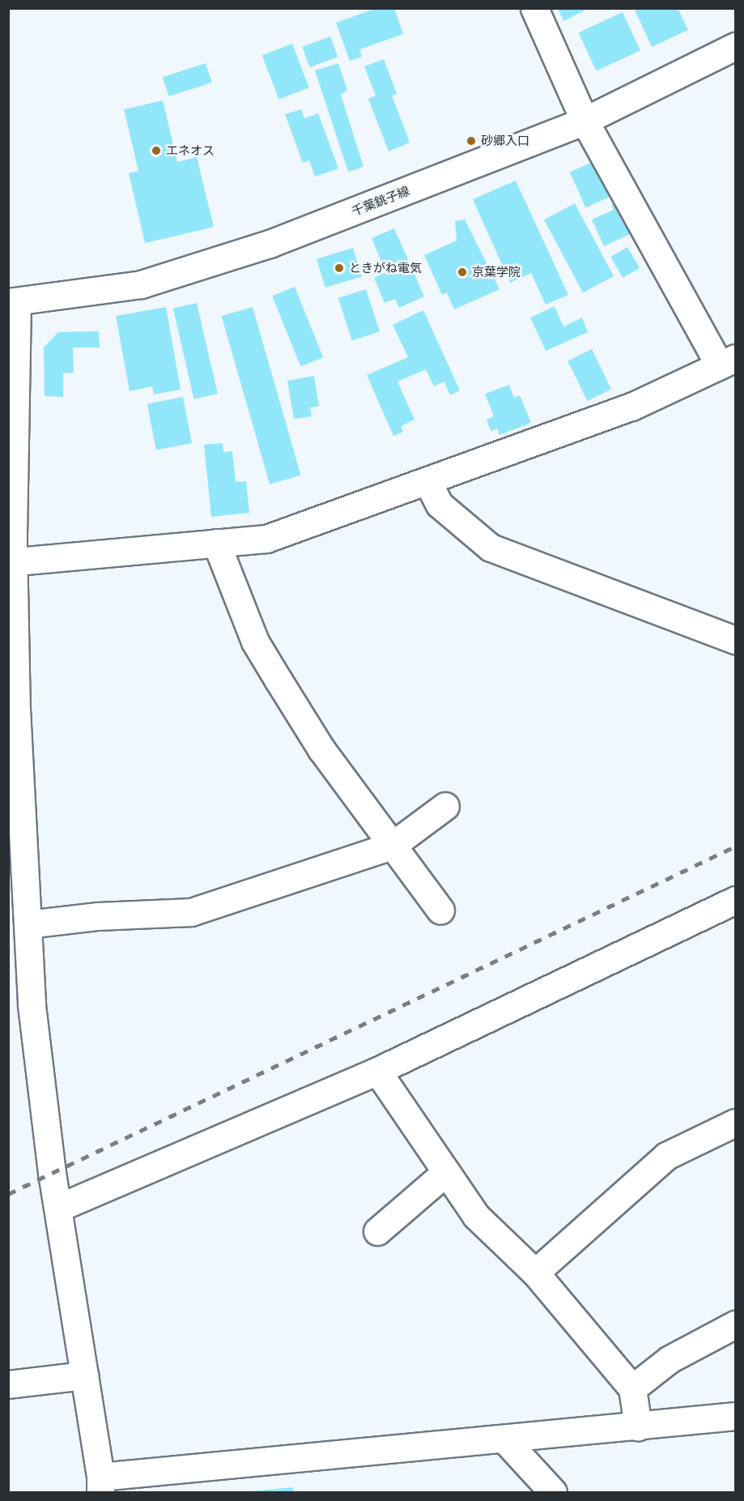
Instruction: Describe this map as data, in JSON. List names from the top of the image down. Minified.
{"streets":{"street":["千葉銚子線"]},"places":["砂郷入口","エネオス","ときがね電気","京葉学院"]}
